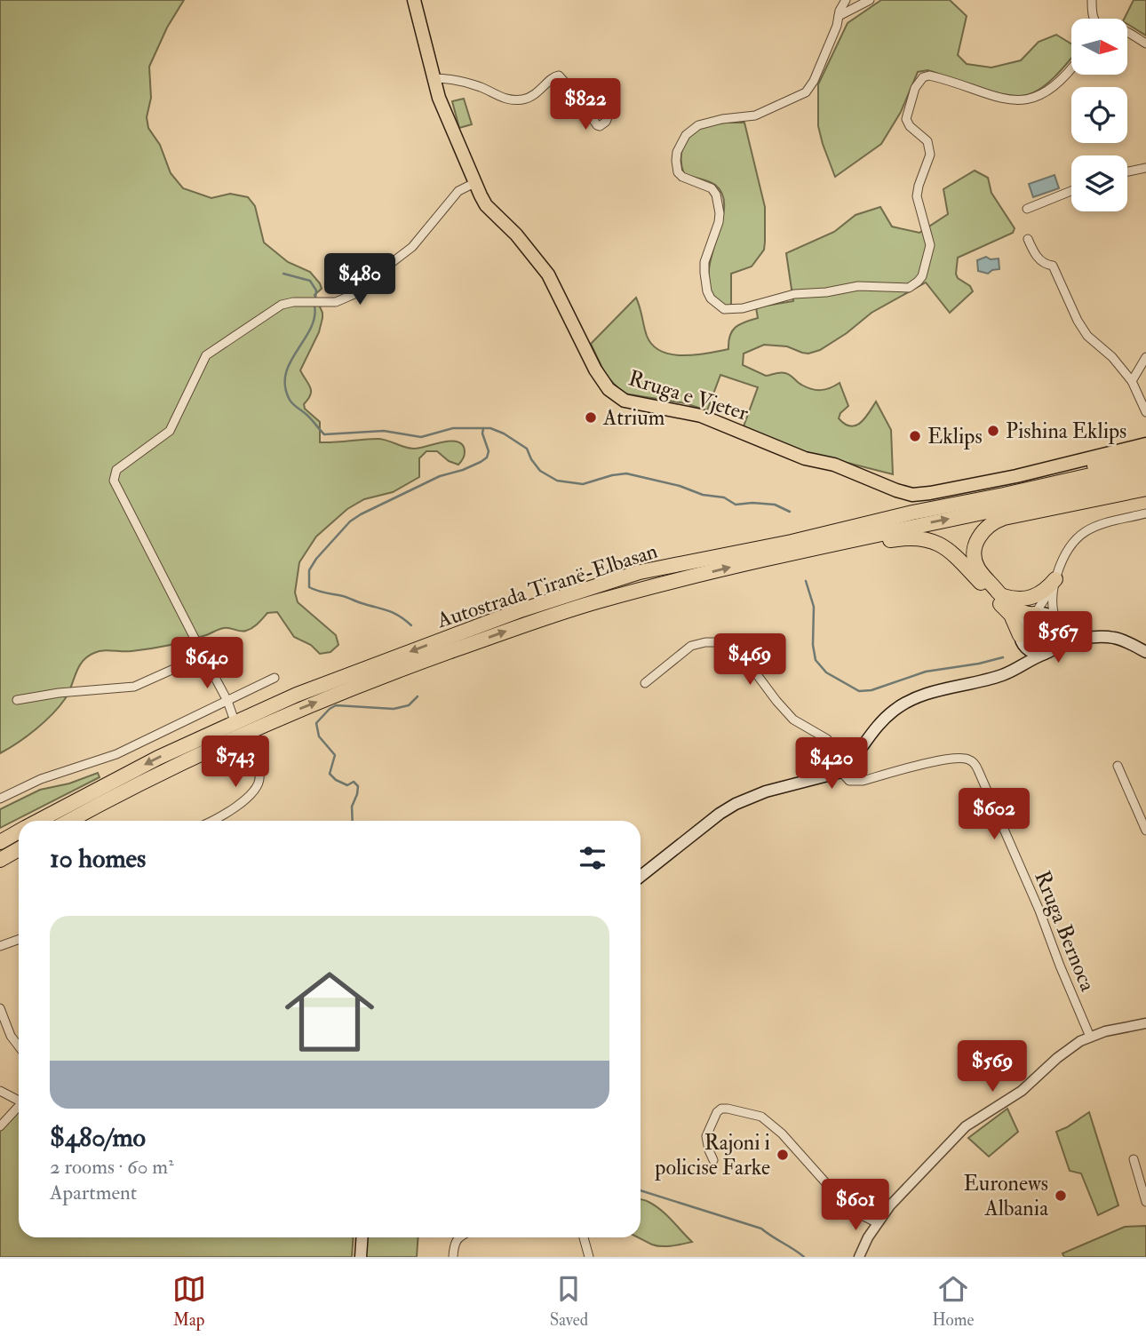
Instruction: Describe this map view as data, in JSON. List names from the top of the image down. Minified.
{"streets":{"highway":["Autostrada Tiranë-Elbasan"],"main road":["Rruga e Vjeter"],"street":["Rruga Bernoca"]},"places":["Atrium","Pishina Eklips","Eklips","Rajoni i policise Farke","Euronews Albania"],"north":"right","page":{"price":["$822","$480","$567","$469","$640","$743","$420","$602","$569","$601"],"heading":"10 homes","list":[{"name":"$480/mo","note":"2 rooms · 60 m² · Apartment"}],"tabs":["Map","Saved","Home"]}}
